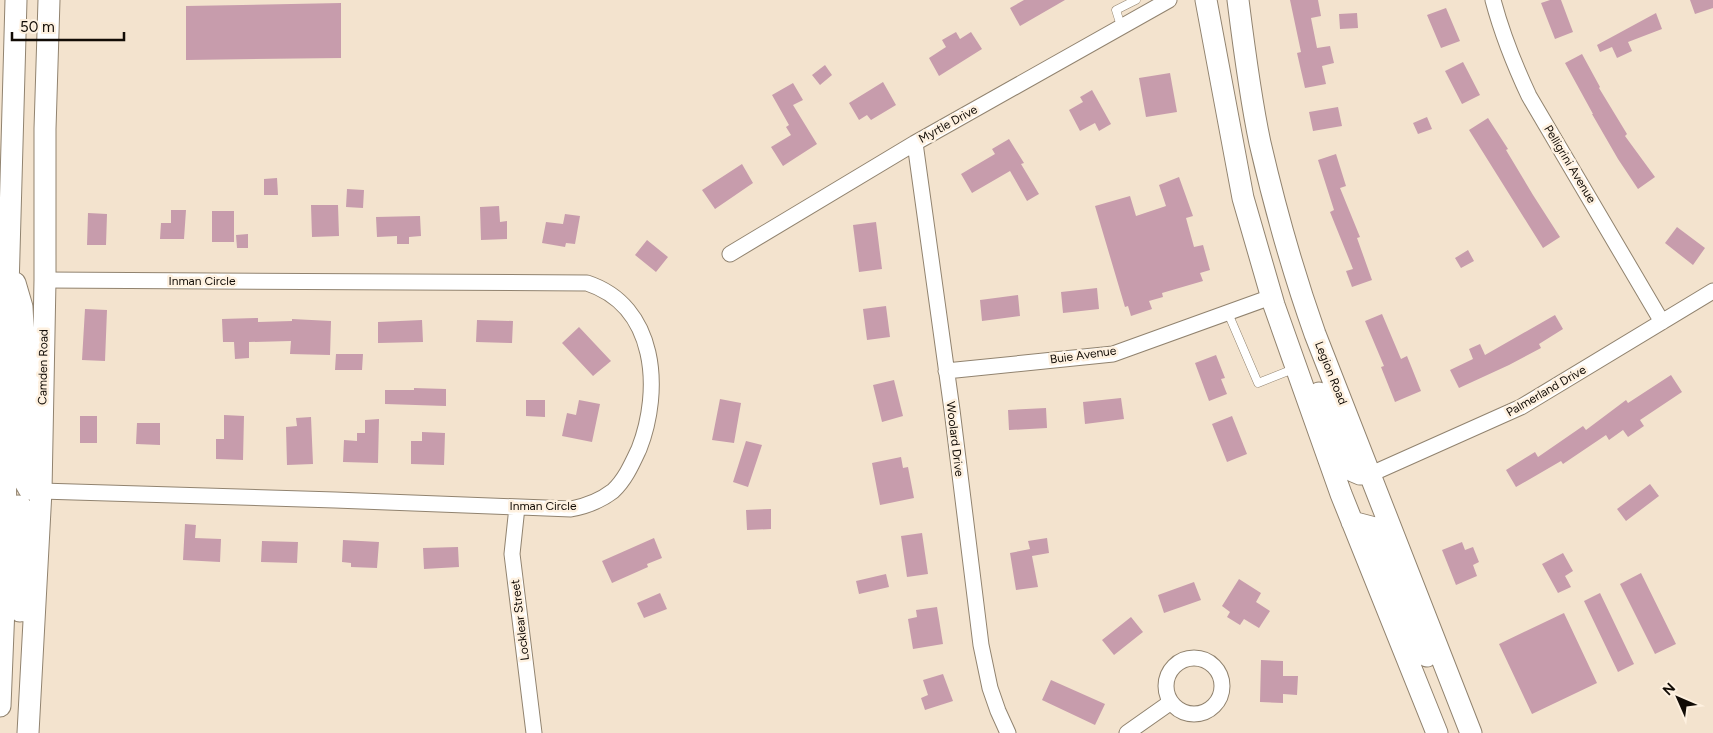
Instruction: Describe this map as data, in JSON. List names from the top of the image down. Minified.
{"streets":{"main road":["Camden Road","Legion Road"],"street":["Myrtle Drive","Pelligrini Avenue","Inman Circle","Buie Avenue","Palmerland Drive","Woolard Drive","Locklear Street"]},"crossings":[["Myrtle Drive","Woolard Drive"],["Pelligrini Avenue","Palmerland Drive"],["Inman Circle","Camden Road"],["Inman Circle","Locklear Street"],["Buie Avenue","Woolard Drive"],["Legion Road","Palmerland Drive"]],"scale_bar":"50 m","north":"top left"}
